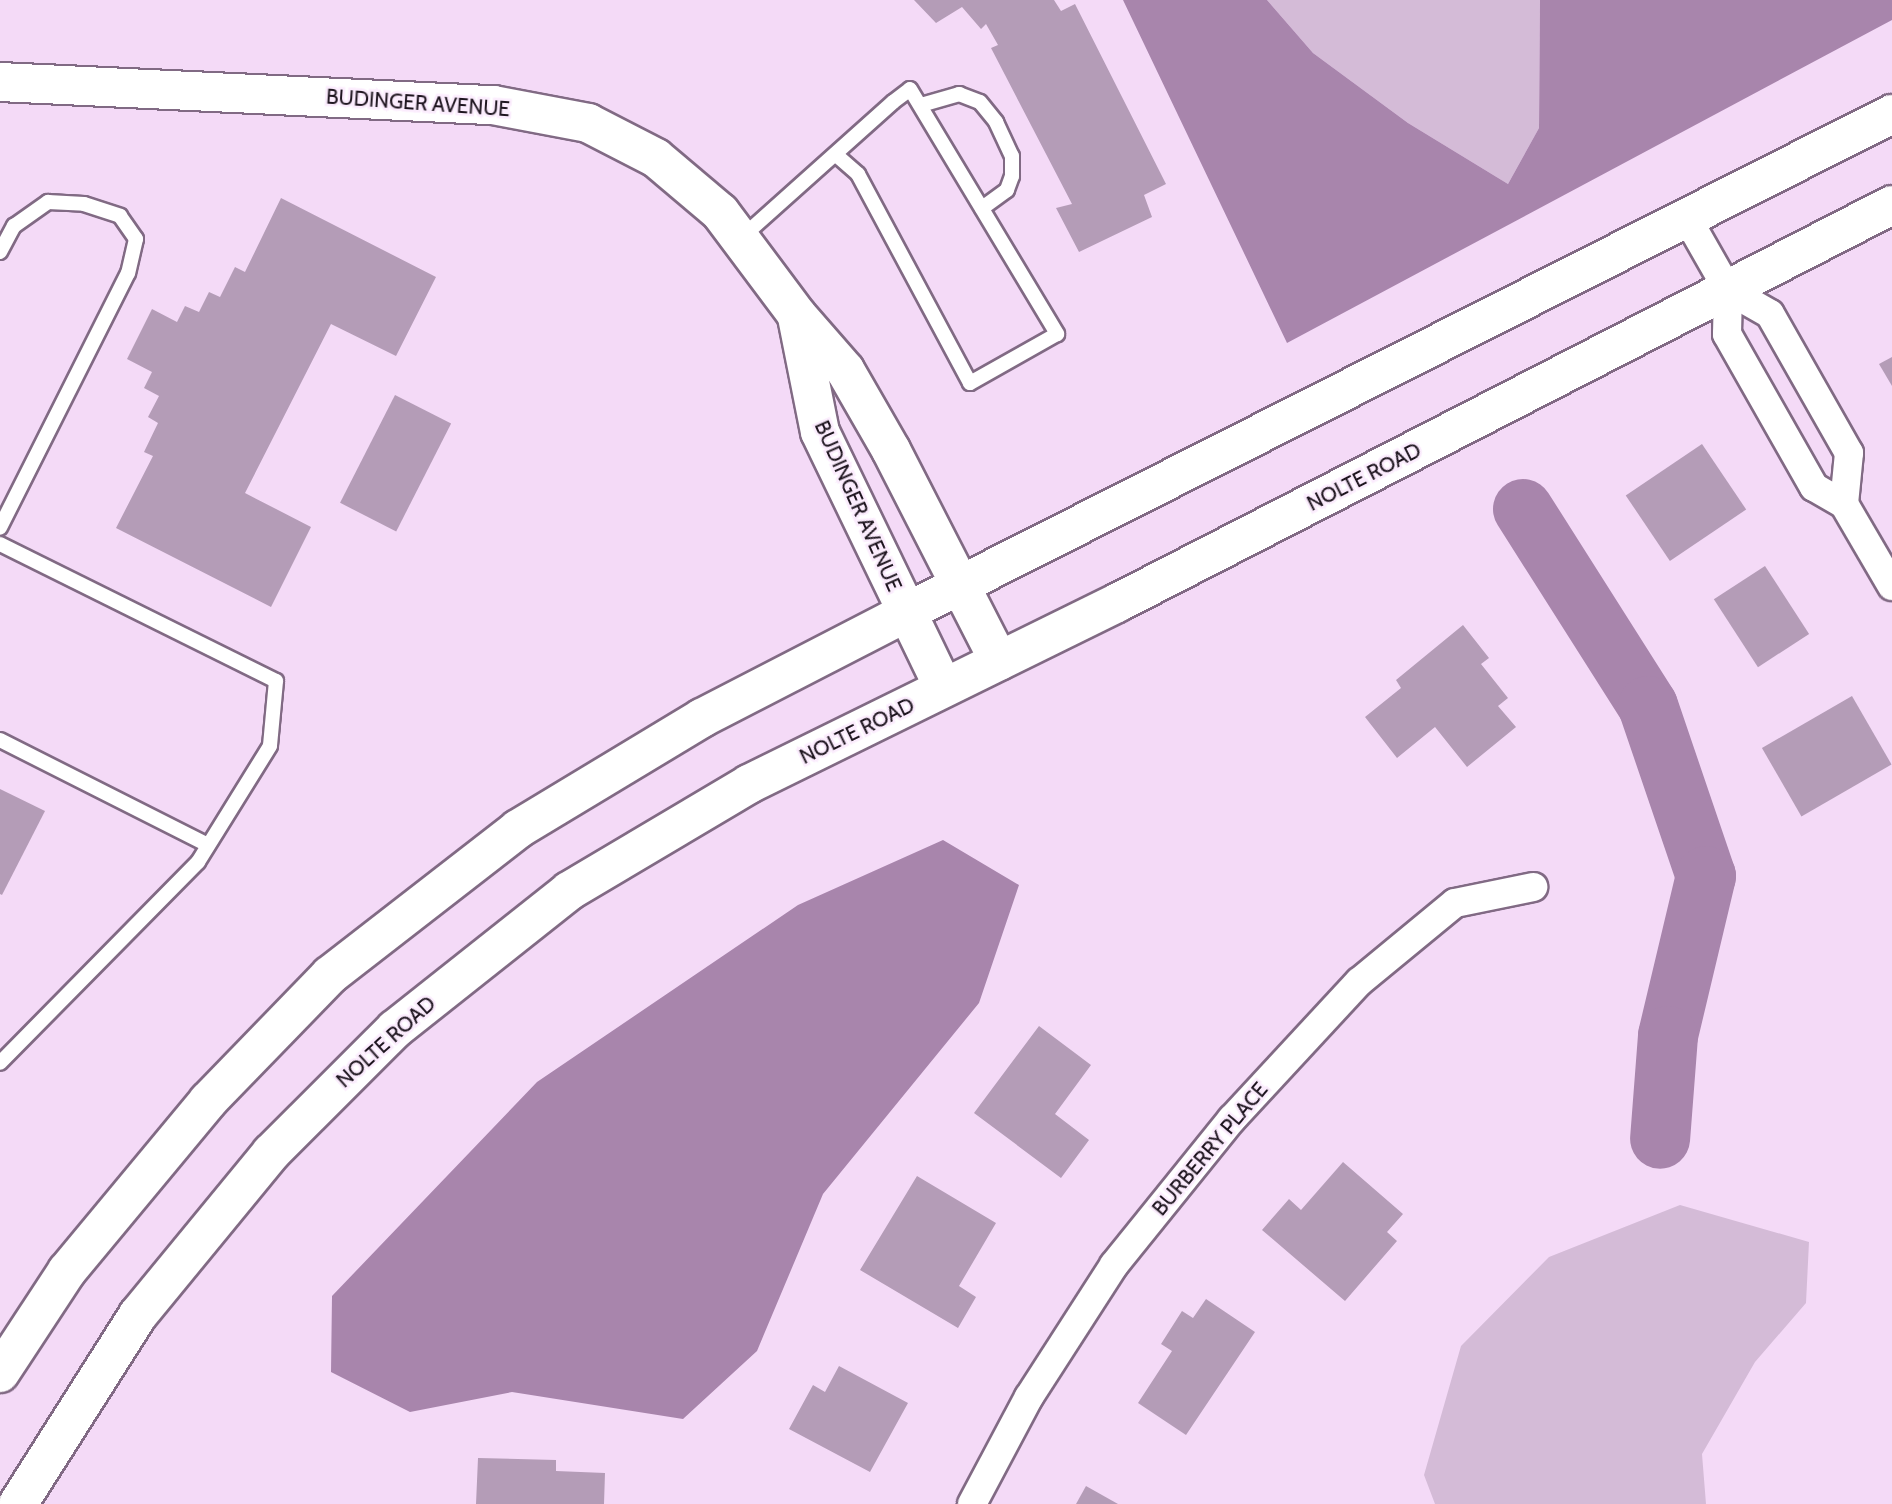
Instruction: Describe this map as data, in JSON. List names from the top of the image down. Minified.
{"streets":{"street":["BUDINGER AVENUE","NOLTE ROAD","BURBERRY PLACE"]},"crossings":[["BUDINGER AVENUE","NOLTE ROAD"]]}
